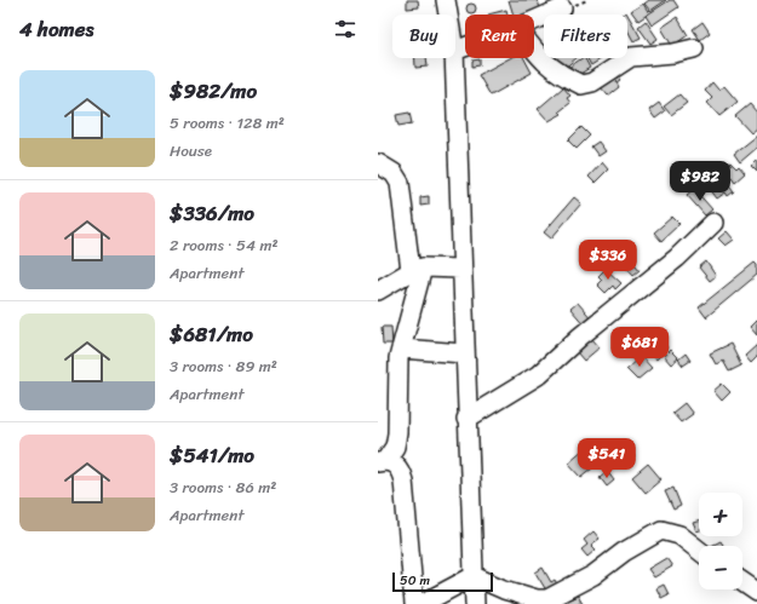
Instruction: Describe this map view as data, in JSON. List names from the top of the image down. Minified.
{"scale_bar":"50 m","page":{"heading":"4 homes","chip":["Buy","Rent","Filters"],"list":[{"name":"$982/mo","note":"5 rooms · 128 m² · House"},{"name":"$336/mo","note":"2 rooms · 54 m² · Apartment"},{"name":"$681/mo","note":"3 rooms · 89 m² · Apartment"},{"name":"$541/mo","note":"3 rooms · 86 m² · Apartment"}],"price":["$982","$336","$681","$541"],"map_buttons":["+","−"],"scale":"50 m"}}
